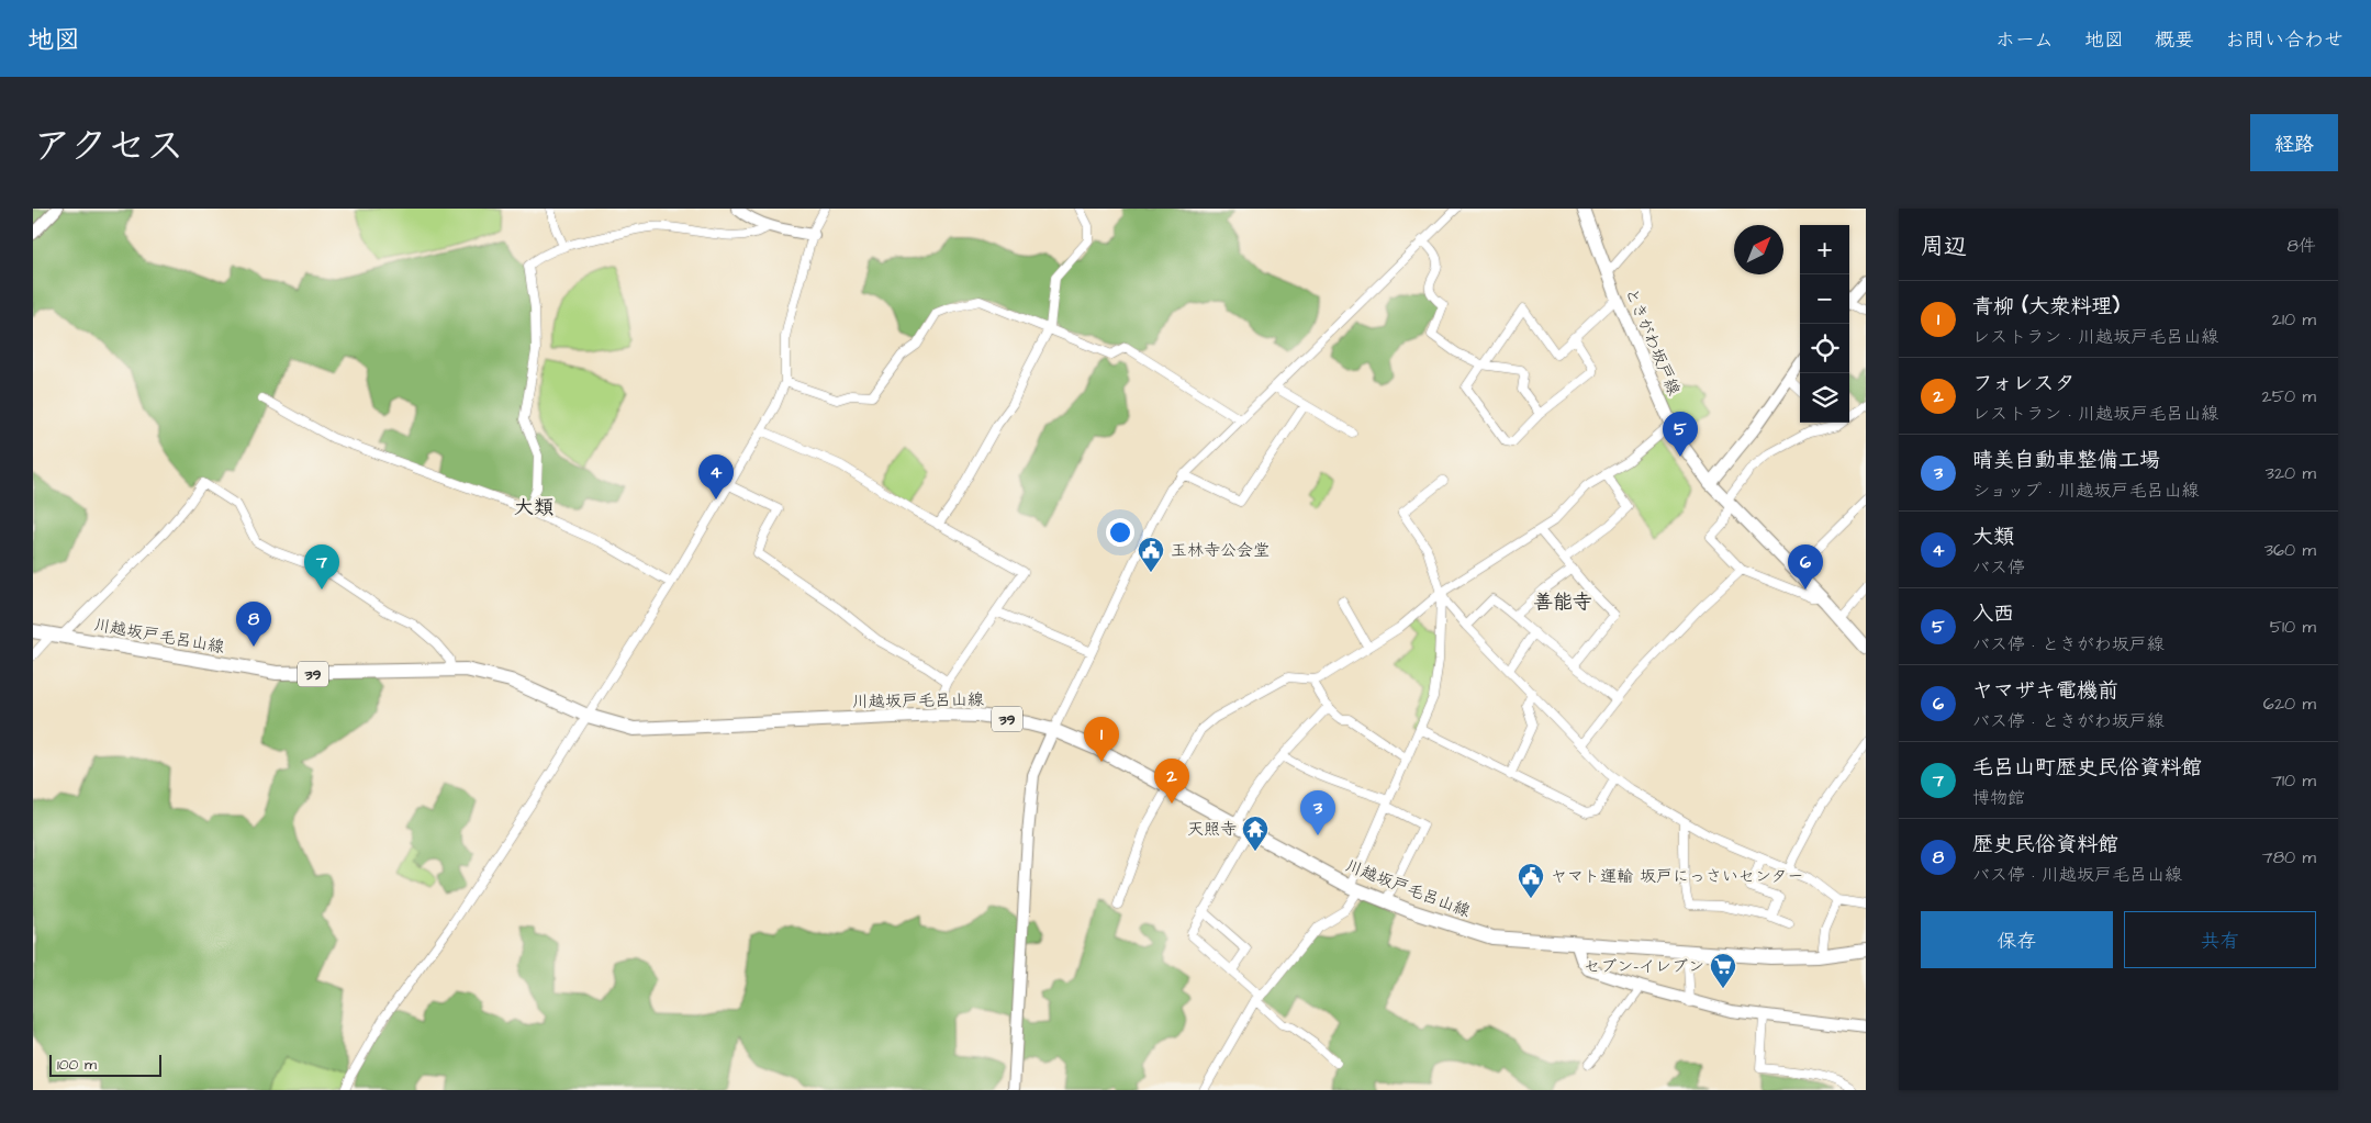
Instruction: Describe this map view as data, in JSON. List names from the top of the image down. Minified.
{"streets":{"main road":["ときがわ坂戸線","川越坂戸毛呂山線","39"]},"districts":["大類","善能寺"],"places":{"public building":["玉林寺公会堂","ヤマト運輸 坂戸にっさいセンター"],"temple":["天照寺"],"supermarket":["セブン-イレブン"]},"scale_bar":"100 m","north":"top right","page":{"header":"地図","nav":["ホーム","地図","概要","お問い合わせ"],"title":"アクセス","buttons":["経路",["保存","共有"]],"heading":["周辺","8件"],"map_buttons":["+","−"],"list":[{"mark":"1","name":"青柳 (大衆料理)","note":"レストラン · 川越坂戸毛呂山線","value":"210 m"},{"mark":"2","name":"フォレスタ","note":"レストラン · 川越坂戸毛呂山線","value":"250 m"},{"mark":"3","name":"晴美自動車整備工場","note":"ショップ · 川越坂戸毛呂山線","value":"320 m"},{"mark":"4","name":"大類","note":"バス停","value":"360 m"},{"mark":"5","name":"入西","note":"バス停 · ときがわ坂戸線","value":"510 m"},{"mark":"6","name":"ヤマザキ電機前","note":"バス停 · ときがわ坂戸線","value":"620 m"},{"mark":"7","name":"毛呂山町歴史民俗資料館","note":"博物館","value":"710 m"},{"mark":"8","name":"歴史民俗資料館","note":"バス停 · 川越坂戸毛呂山線","value":"780 m"}],"pins":["5","4","6","7","8","1","2","3"],"scale":"100 m"}}
